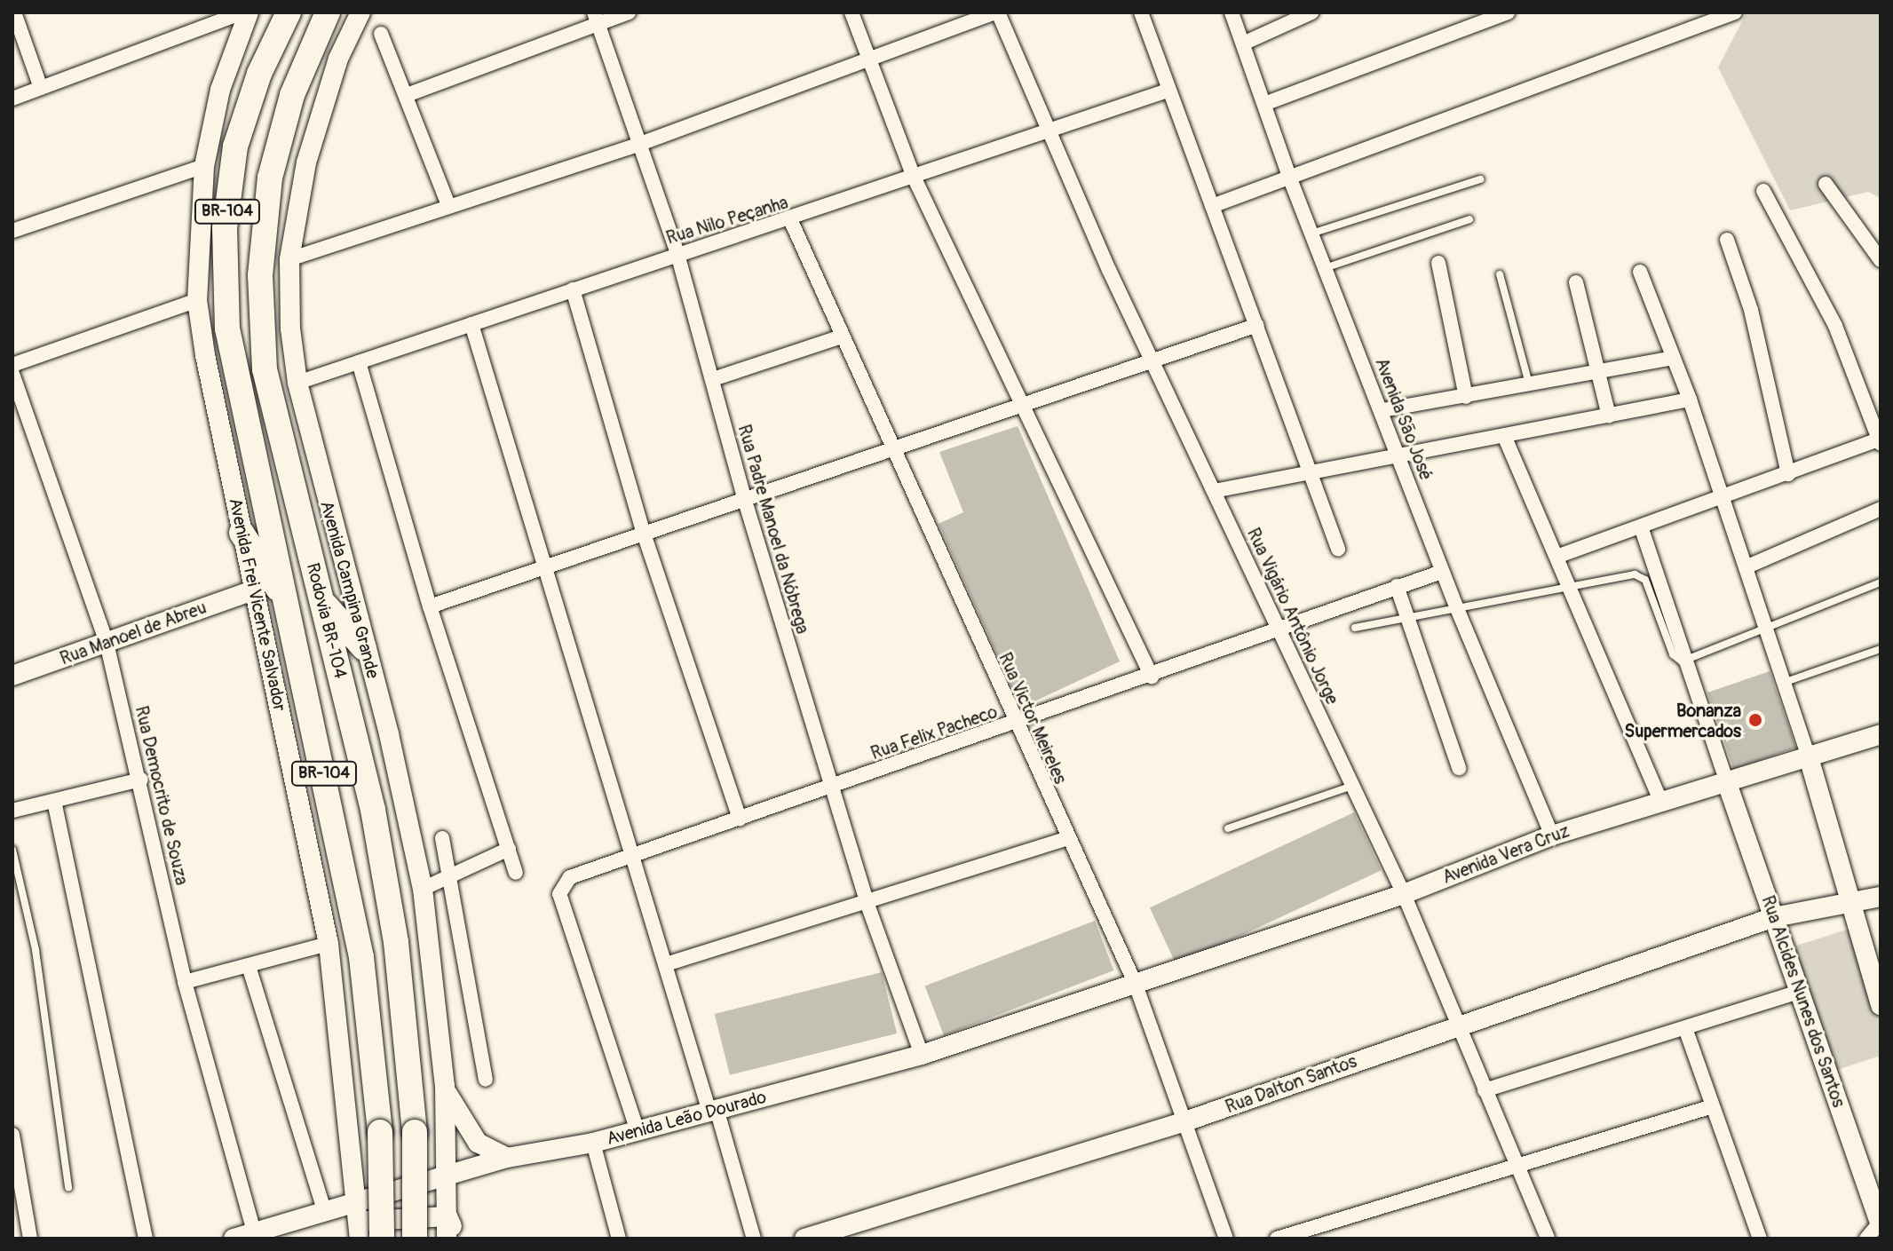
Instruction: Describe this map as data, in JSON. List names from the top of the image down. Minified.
{"streets":{"highway":["BR-104","Rodovia BR-104"],"main road":["Avenida Campina Grande","Avenida Frei Vicente Salvador","Rua Manoel de Abreu","Avenida Vera Cruz","Rua Alcides Nunes dos Santos","Rua Dalton Santos","Avenida Leão Dourado"],"street":["Rua Nilo Peçanha","Avenida São José","Rua Padre Manoel da Nóbrega","Rua Vigário Antônio Jorge","Rua Victor Meireles","Rua Felix Pacheco","Rua Democrito de Souza"]},"crossings":[["Rua Nilo Peçanha","Rua Padre Manoel da Nóbrega"],["Rua Nilo Peçanha","Avenida Campina Grande"],["Rua Nilo Peçanha","Rua Vigário Antônio Jorge"],["Rua Nilo Peçanha","Rua Victor Meireles"],["Avenida São José","Rua Felix Pacheco"],["Avenida São José","Avenida Vera Cruz"],["Rua Padre Manoel da Nóbrega","Rua Felix Pacheco"],["Rua Padre Manoel da Nóbrega","Avenida Leão Dourado"],["Avenida Campina Grande","Avenida Leão Dourado"],["Avenida Frei Vicente Salvador","Rua Manoel de Abreu"],["Avenida Frei Vicente Salvador","Avenida Leão Dourado"],["Rua Vigário Antônio Jorge","Rua Felix Pacheco"],["Rua Vigário Antônio Jorge","Avenida Vera Cruz"],["Rua Vigário Antônio Jorge","Rua Dalton Santos"],["Rua Manoel de Abreu","Rua Democrito de Souza"],["Rua Victor Meireles","Rua Felix Pacheco"],["Rua Victor Meireles","Avenida Vera Cruz"],["Rua Victor Meireles","Rua Dalton Santos"],["Rua Victor Meireles","Avenida Leão Dourado"],["Rua Felix Pacheco","Avenida Leão Dourado"],["Rua Democrito de Souza","Avenida Leão Dourado"],["Avenida Vera Cruz","Rua Alcides Nunes dos Santos"],["Avenida Vera Cruz","Avenida Leão Dourado"],["Rua Alcides Nunes dos Santos","Rua Dalton Santos"]],"places":["Bonanza Supermercados"]}
